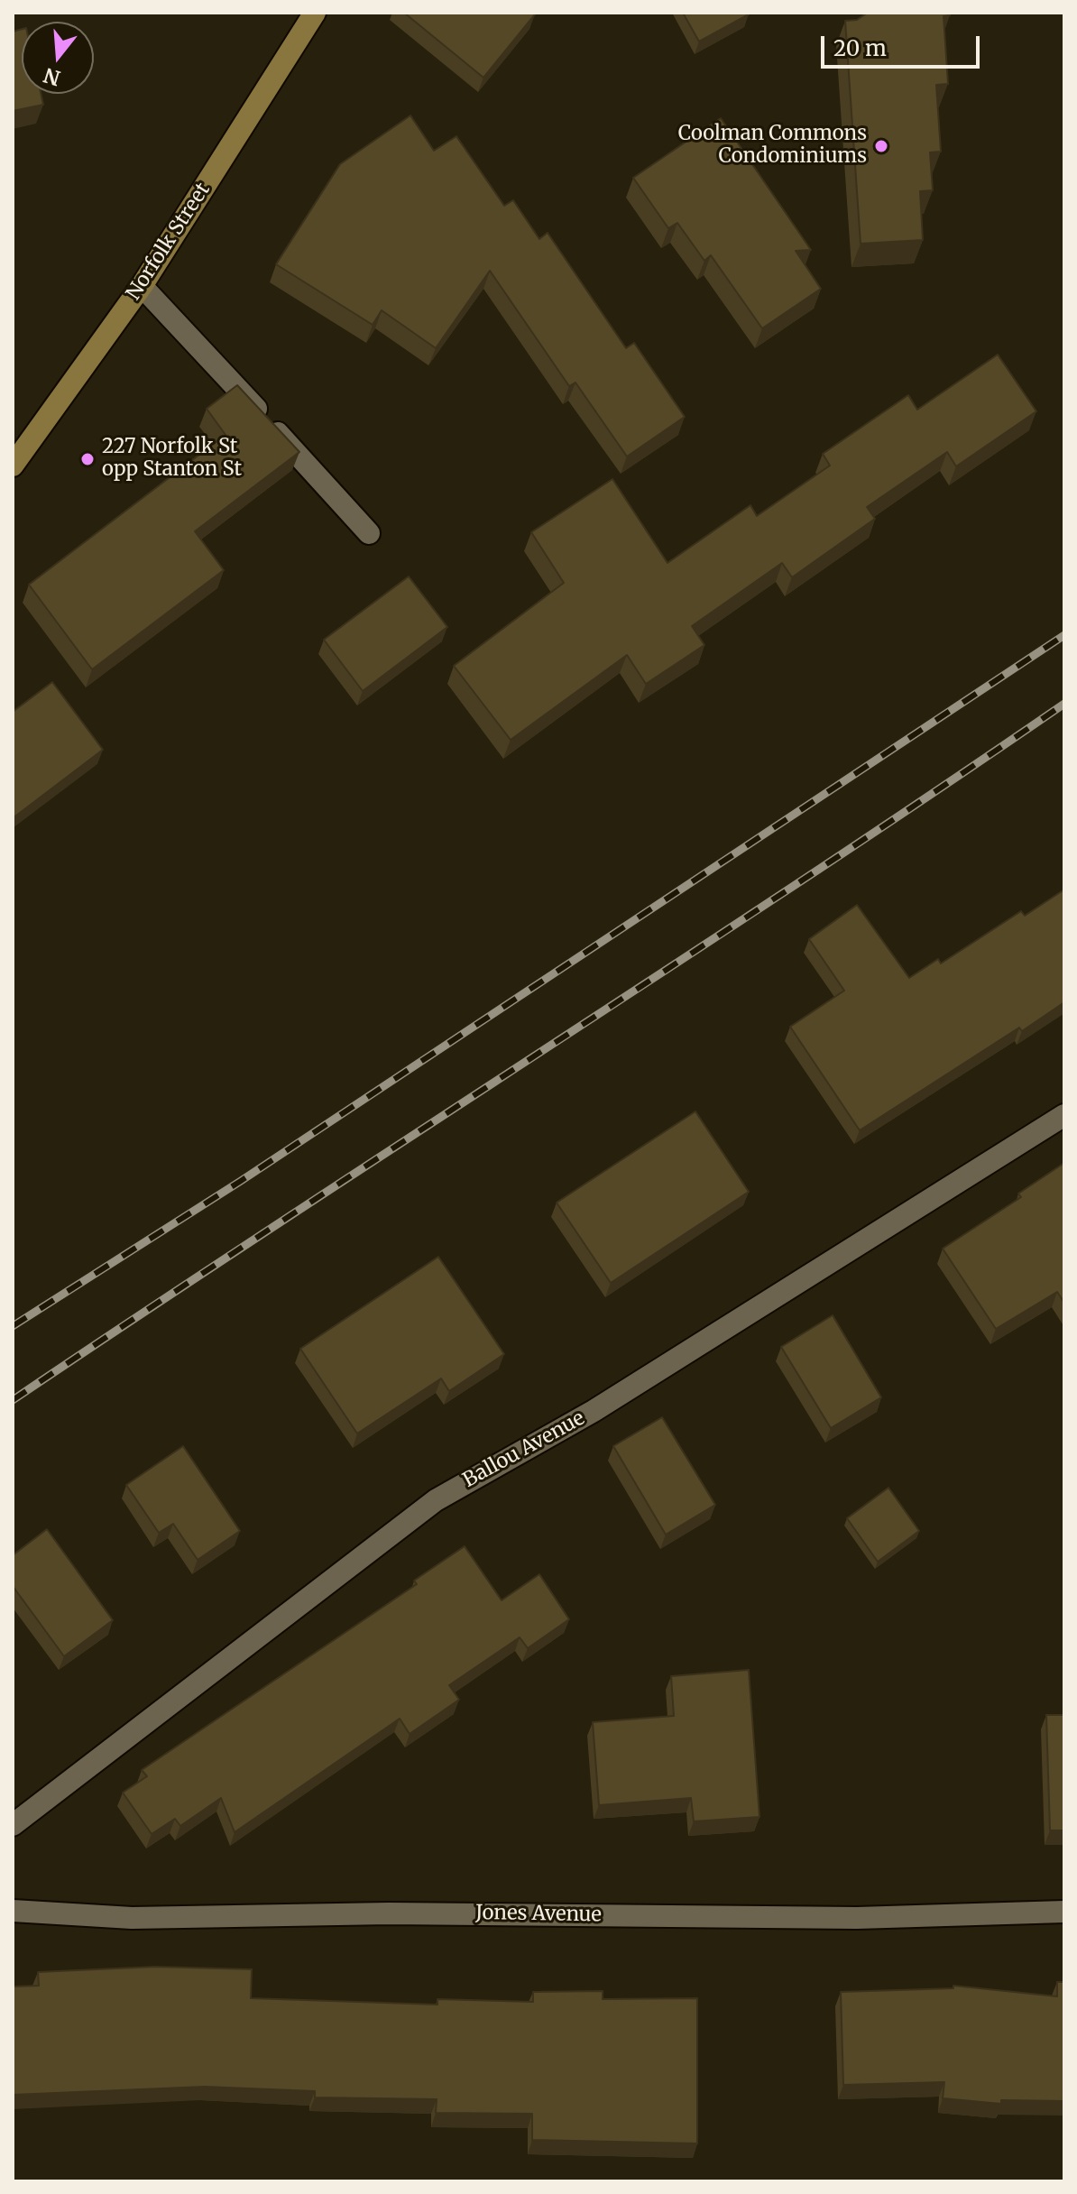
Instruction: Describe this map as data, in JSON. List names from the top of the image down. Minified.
{"streets":{"main road":["Norfolk Street"],"street":["Ballou Avenue","Jones Avenue"]},"places":["Coolman Commons Condominiums","227 Norfolk St opp Stanton St"],"scale_bar":"20 m","north":"bottom"}
